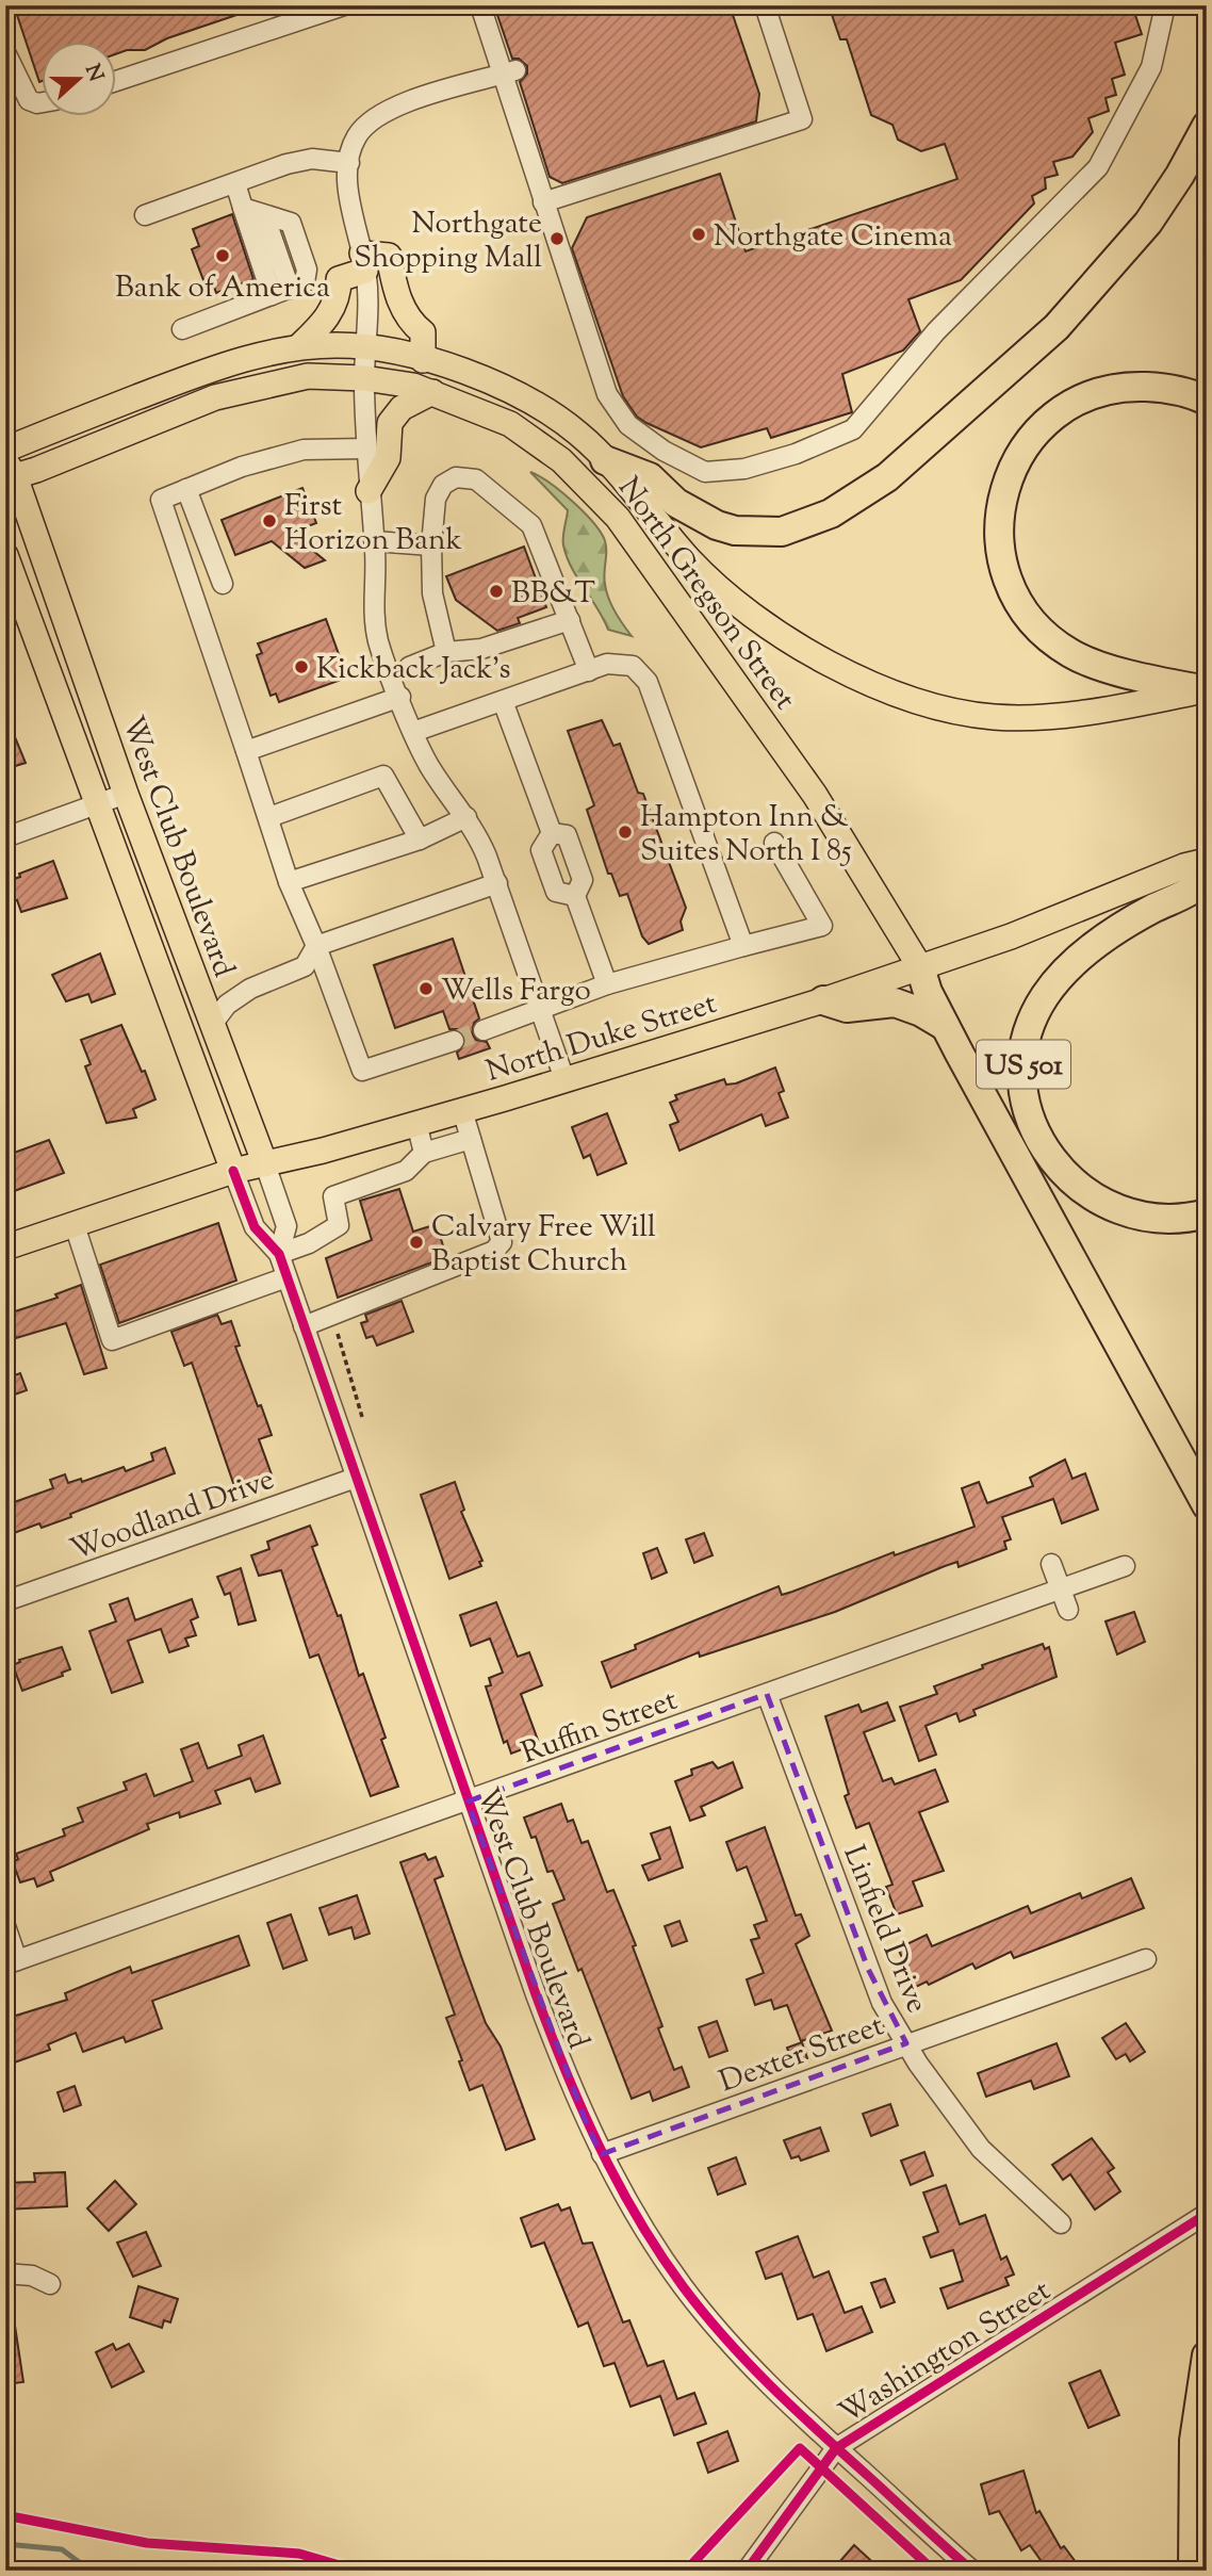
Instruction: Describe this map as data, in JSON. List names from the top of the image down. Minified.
{"streets":{"highway":["US 501"],"main road":["North Gregson Street","West Club Boulevard","North Duke Street"],"street":["Woodland Drive","Ruffin Street","Linfield Drive","Dexter Street","Washington Street"]},"crossings":[["North Gregson Street","West Club Boulevard"],["North Gregson Street","North Duke Street"],["West Club Boulevard","North Duke Street"],["West Club Boulevard","Woodland Drive"],["West Club Boulevard","Ruffin Street"],["West Club Boulevard","Dexter Street"],["West Club Boulevard","Washington Street"],["Ruffin Street","Linfield Drive"],["Linfield Drive","Dexter Street"]],"places":["Northgate Cinema","Northgate Shopping Mall","Bank of America","First Horizon Bank","BB&T","Kickback Jack's","Hampton Inn & Suites North I 85","Wells Fargo","Calvary Free Will Baptist Church"],"north":"right"}
